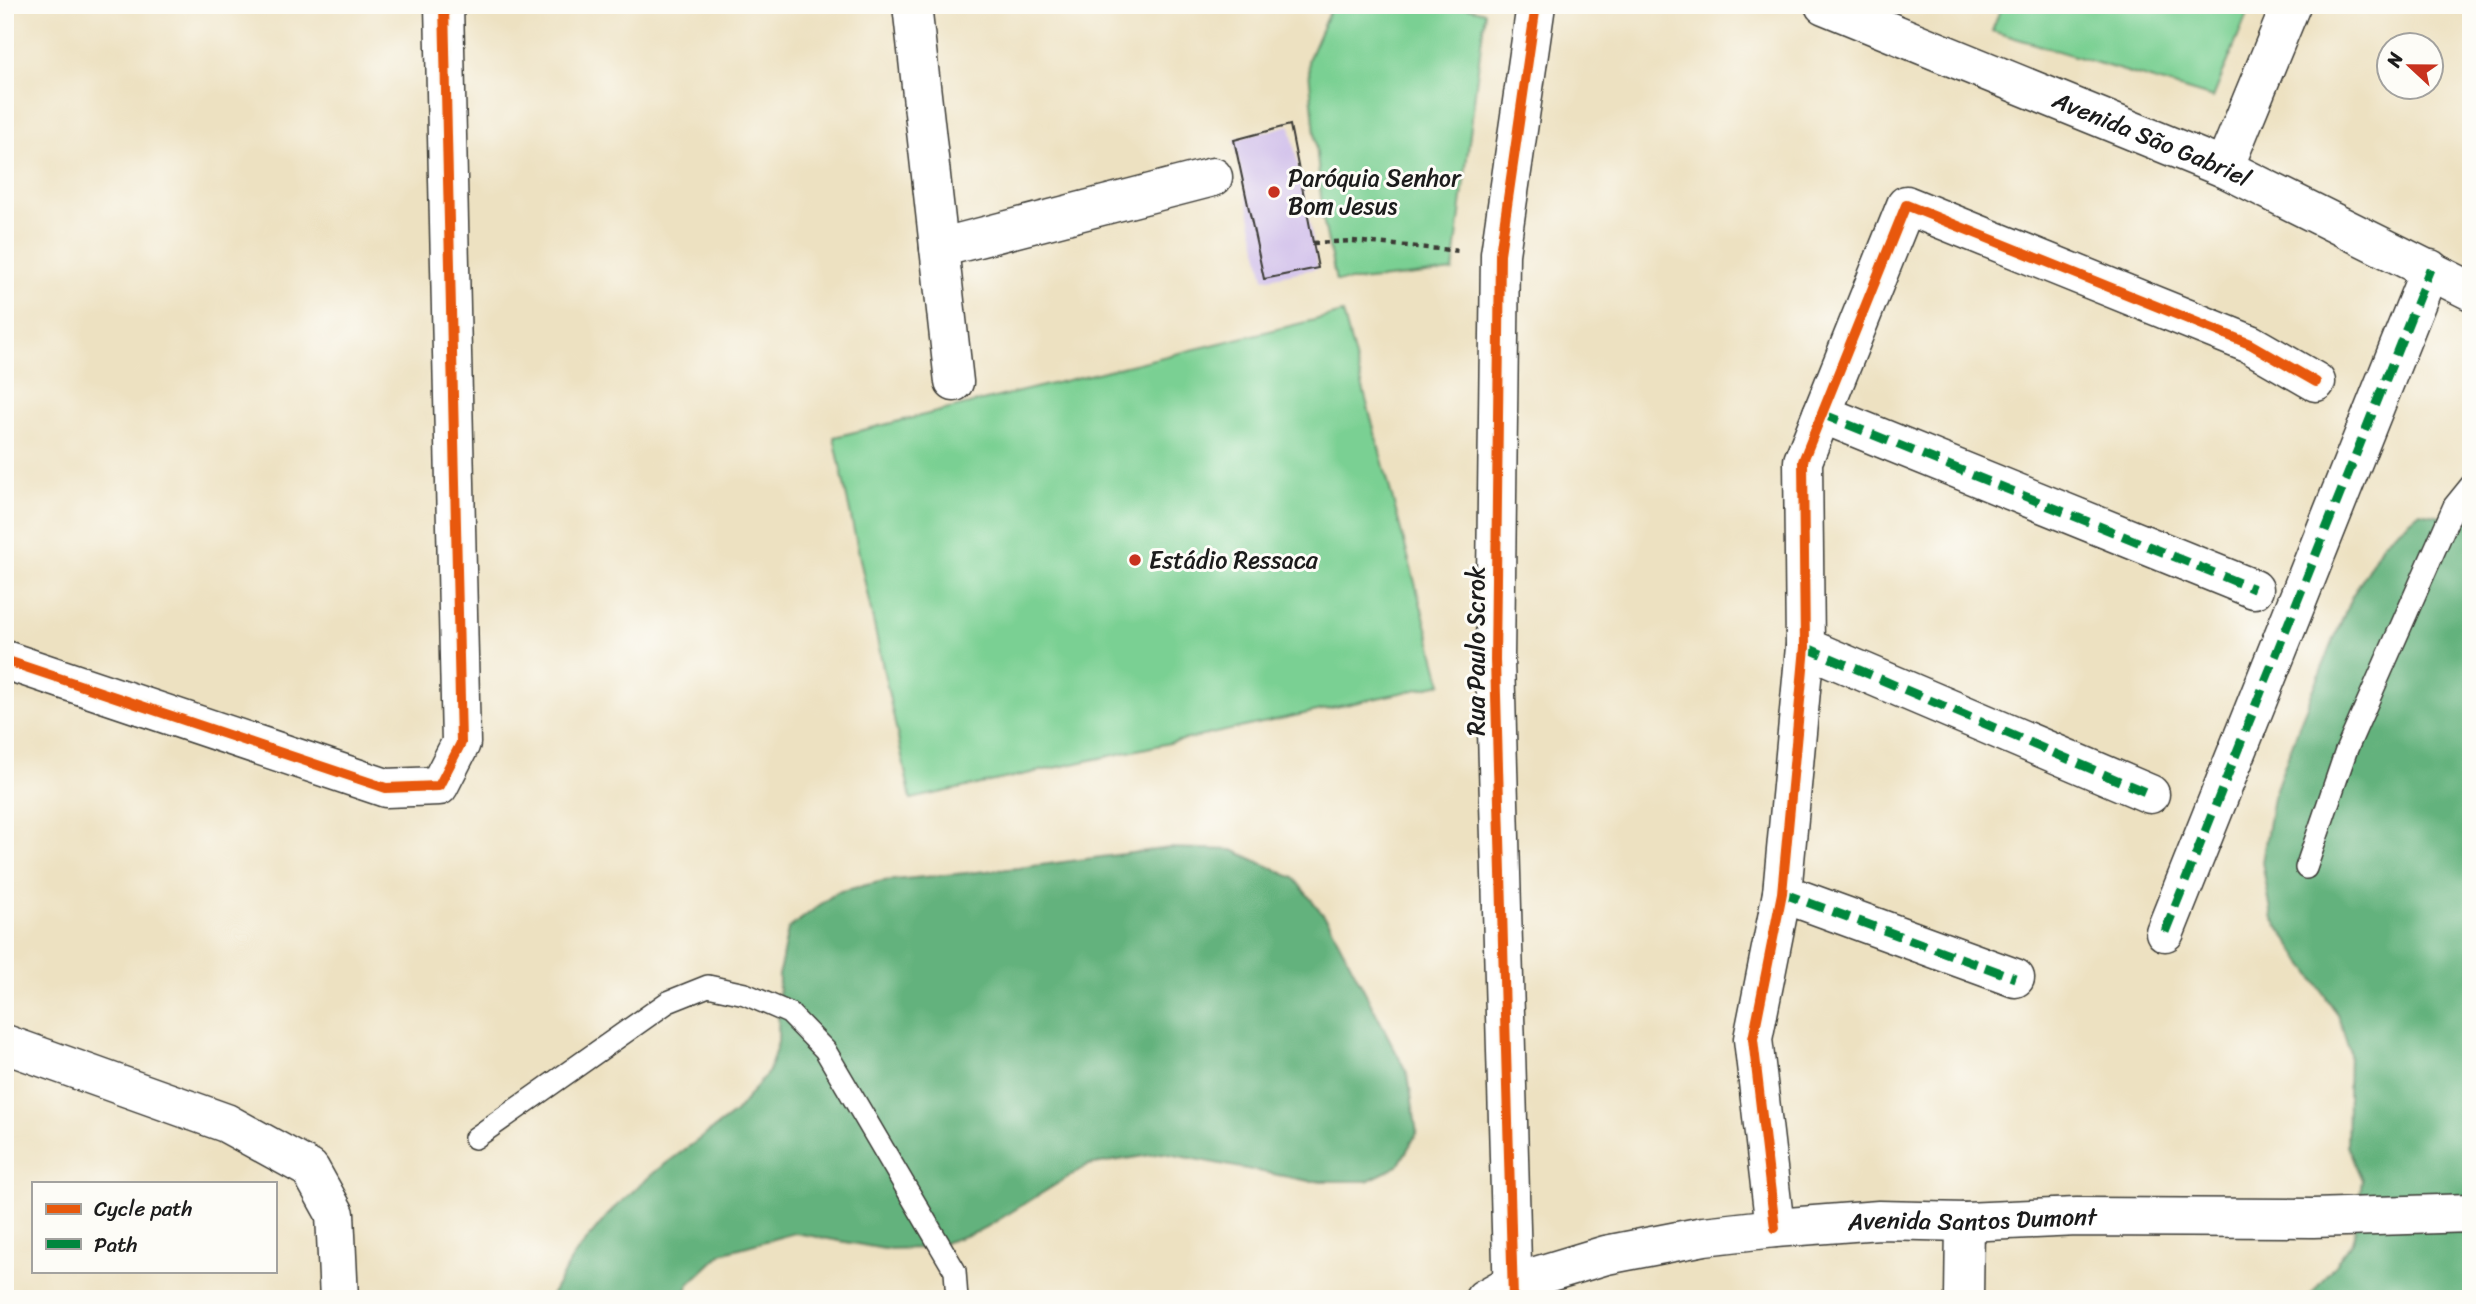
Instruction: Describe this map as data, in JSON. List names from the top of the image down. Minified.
{"streets":{"street":["Avenida São Gabriel","Rua Paulo Scrok","Avenida Santos Dumont"]},"crossings":[["Rua Paulo Scrok","Avenida Santos Dumont"]],"places":["Paróquia Senhor Bom Jesus","Estádio Ressaca"],"legend":["Cycle path","Path"],"north":"left"}
